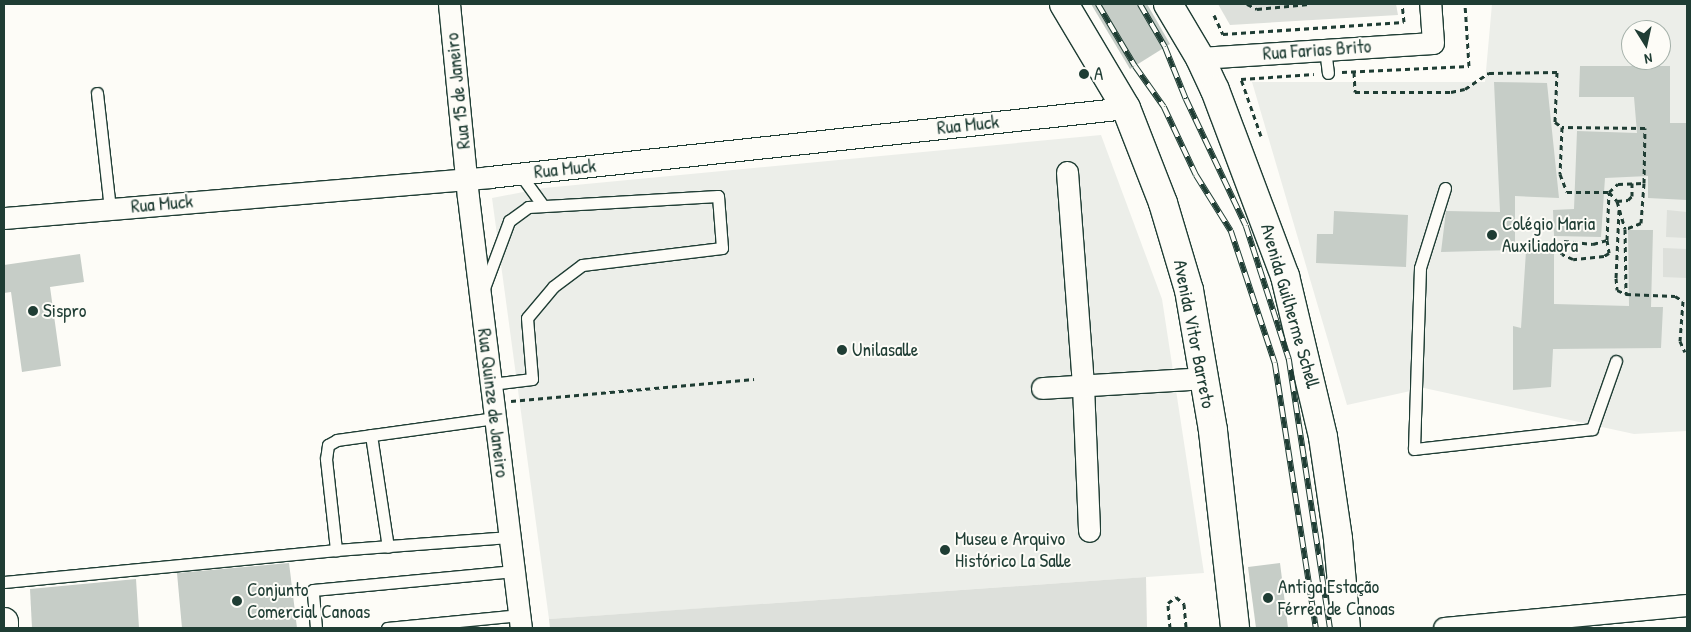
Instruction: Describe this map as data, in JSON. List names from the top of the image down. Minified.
{"streets":{"main road":["Avenida Guilherme Schell","Avenida Vitor Barreto"],"street":["Rua Farias Brito","Rua 15 de Janeiro","Rua Muck","Rua Quinze de Janeiro"]},"crossings":[["Rua Farias Brito","Avenida Guilherme Schell"],["Rua 15 de Janeiro","Rua Muck"],["Rua 15 de Janeiro","Rua Quinze de Janeiro"],["Rua Muck","Avenida Vitor Barreto"],["Rua Muck","Rua Quinze de Janeiro"]],"places":["A","Colégio Maria Auxiliadora","Sispro","Unilasalle","Museu e Arquivo Histórico La Salle","Antiga Estação Férrea de Canoas","Conjunto Comercial Canoas"],"north":"bottom"}
